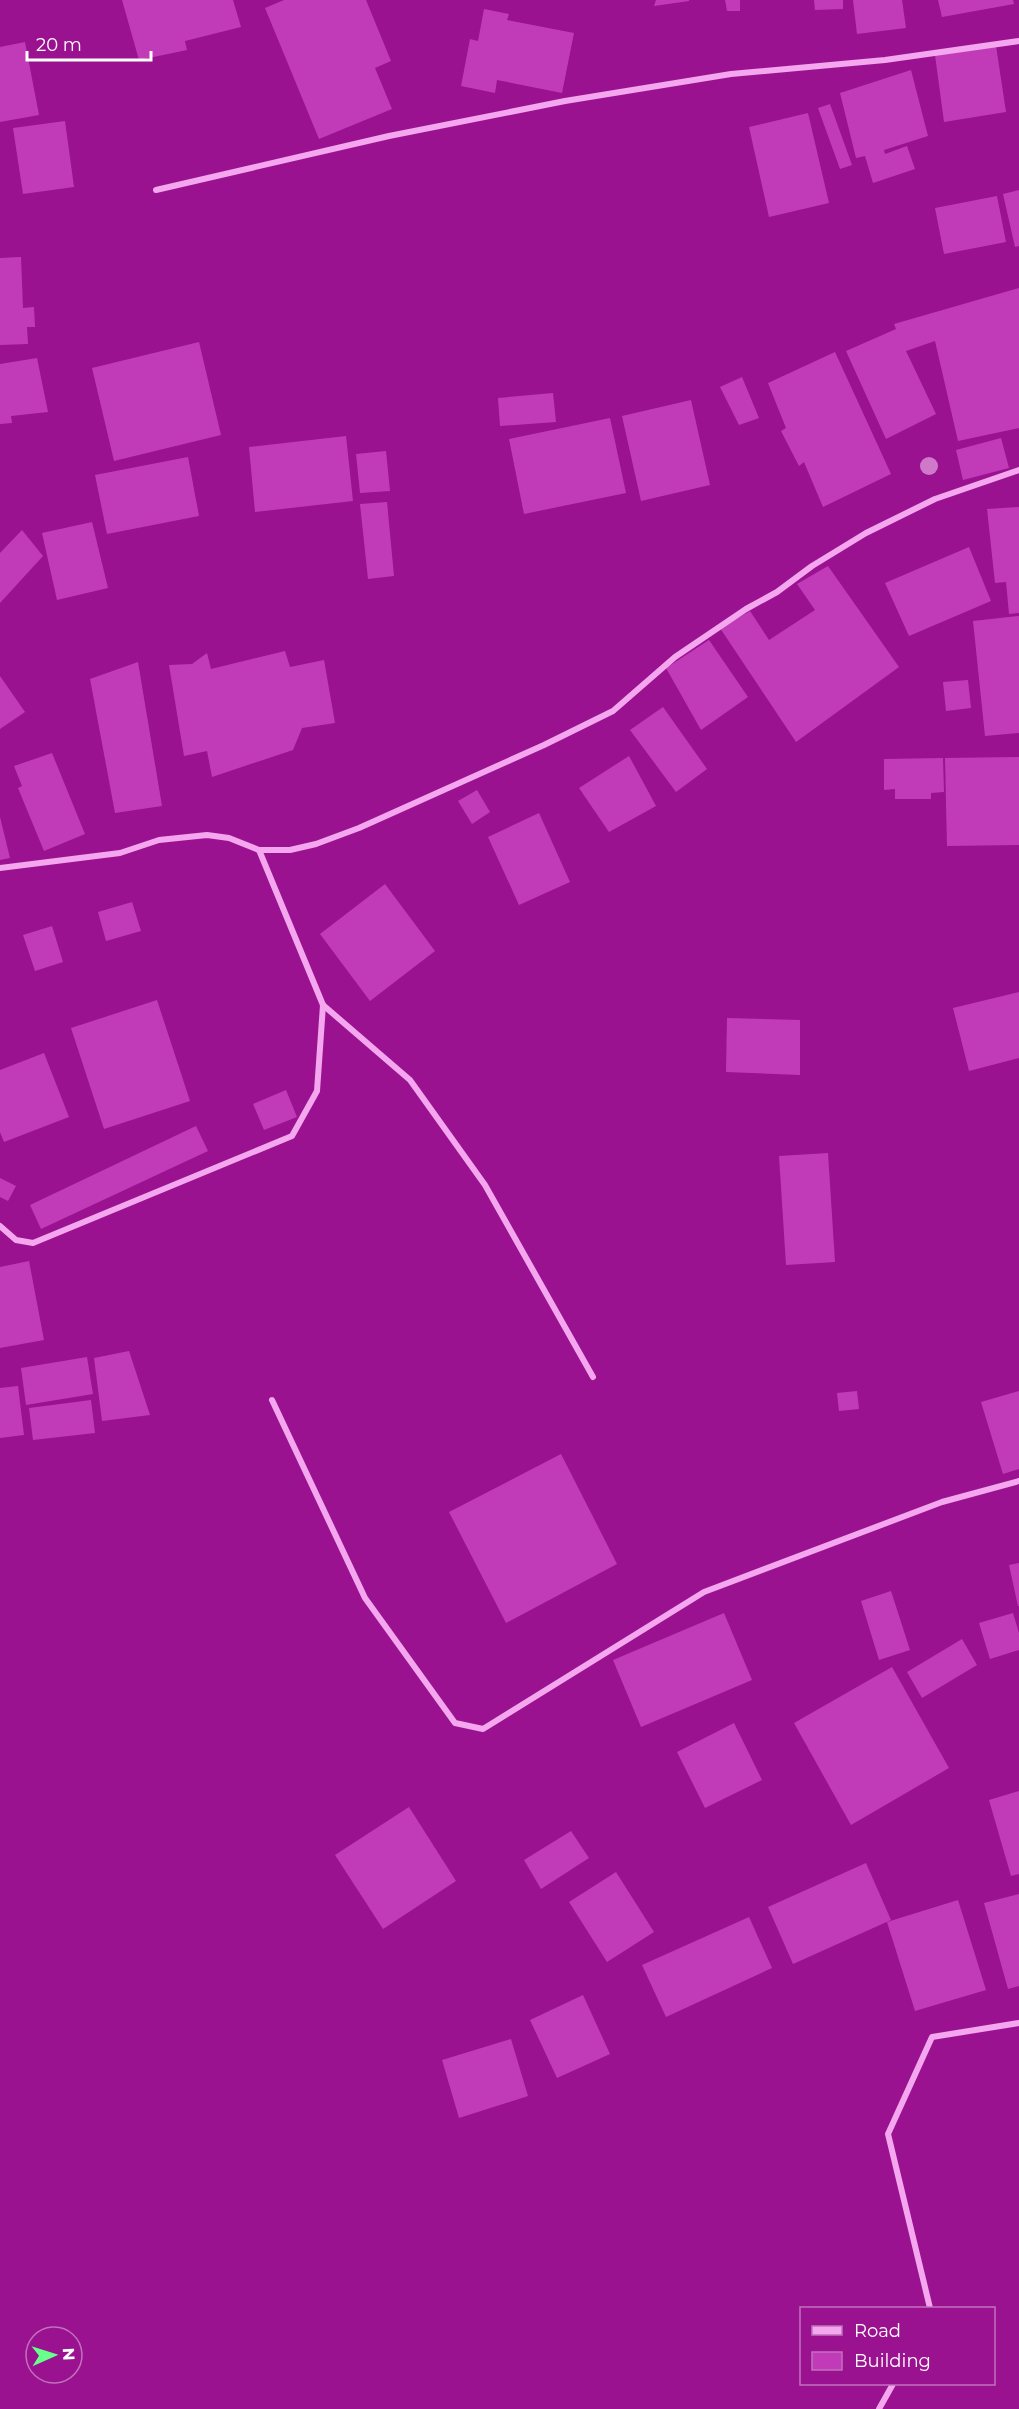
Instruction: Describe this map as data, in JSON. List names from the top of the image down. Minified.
{"legend":["Road","Building"],"scale_bar":"20 m","north":"right"}
